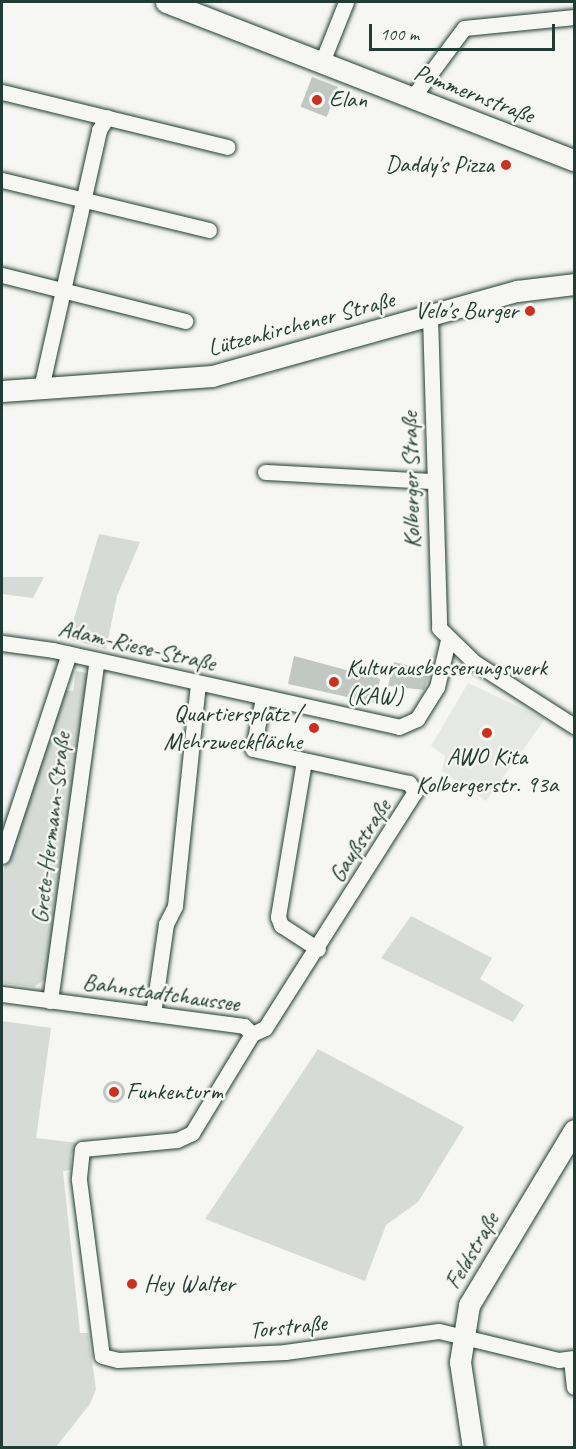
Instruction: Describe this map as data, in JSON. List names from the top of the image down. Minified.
{"streets":{"main road":["Pommernstraße","Lützenkirchener Straße","Feldstraße"],"street":["Kolberger Straße","Adam-Riese-Straße","Grete-Hermann-Straße","Gaußstraße","Bahnstadtchaussee","Torstraße"]},"crossings":[["Lützenkirchener Straße","Kolberger Straße"],["Adam-Riese-Straße","Grete-Hermann-Straße"],["Adam-Riese-Straße","Gaußstraße"],["Grete-Hermann-Straße","Bahnstadtchaussee"],["Gaußstraße","Bahnstadtchaussee"],["Bahnstadtchaussee","Torstraße"],["Feldstraße","Torstraße"]],"places":["Elan","Daddy's Pizza","Velo's Burger","Kulturausbesserungswerk (KAW)","Quartiersplatz / Mehrzweckfläche","AWO Kita Kolbergerstr. 93a","Funkenturm","Hey Walter"],"scale_bar":"100 m"}
